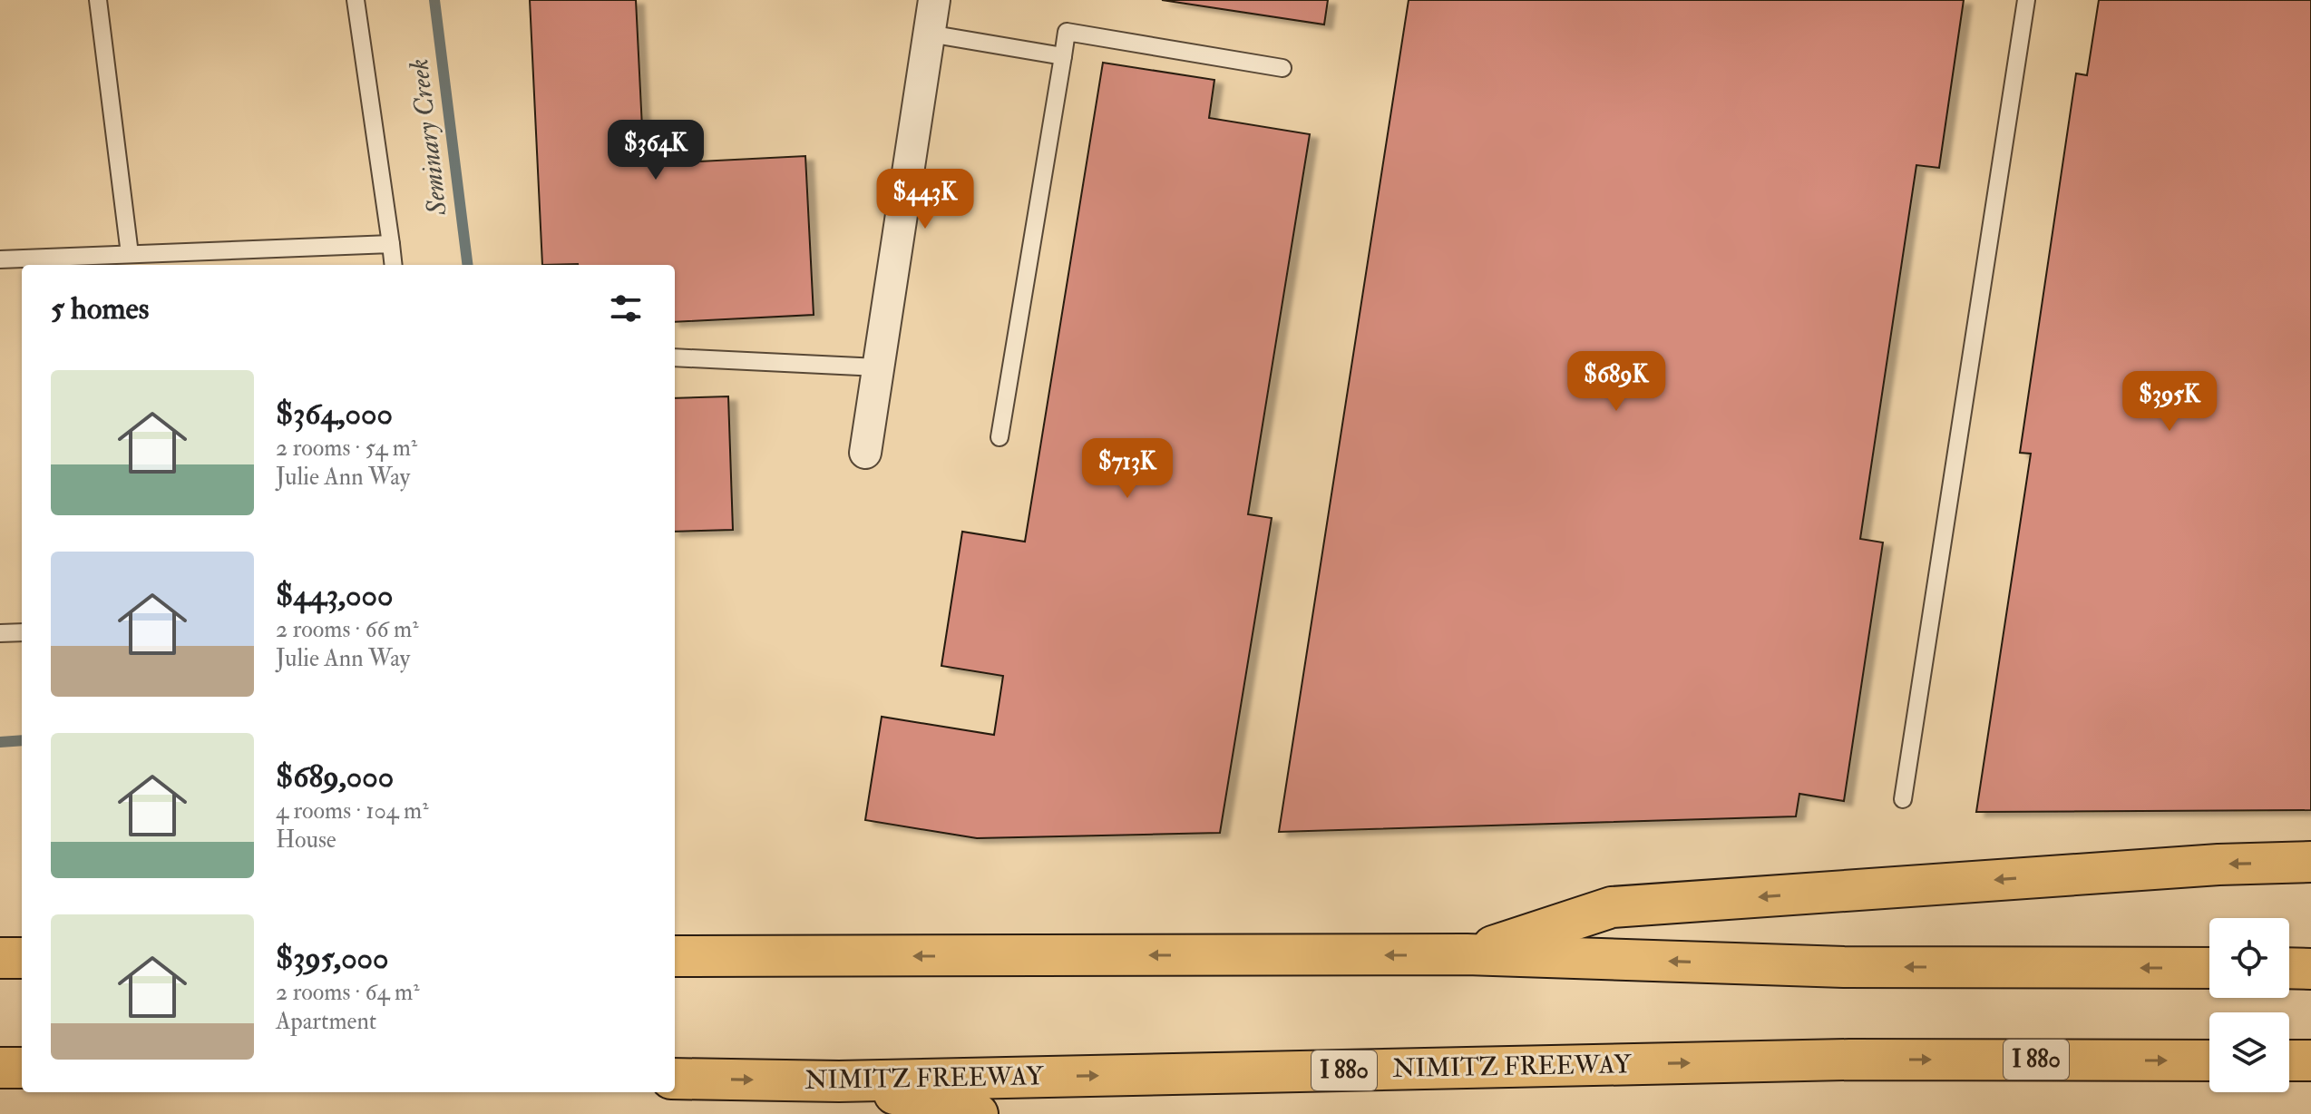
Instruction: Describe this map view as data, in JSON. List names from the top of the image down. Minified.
{"streets":{"highway":["I 880","NIMITZ FREEWAY"]},"water":["Seminary Creek"],"page":{"price":["$364K","$443K","$689K","$395K","$713K"],"heading":"5 homes","list":[{"name":"$364,000","note":"2 rooms · 54 m² · Julie Ann Way"},{"name":"$443,000","note":"2 rooms · 66 m² · Julie Ann Way"},{"name":"$689,000","note":"4 rooms · 104 m² · House"},{"name":"$395,000","note":"2 rooms · 64 m² · Apartment"}]}}
